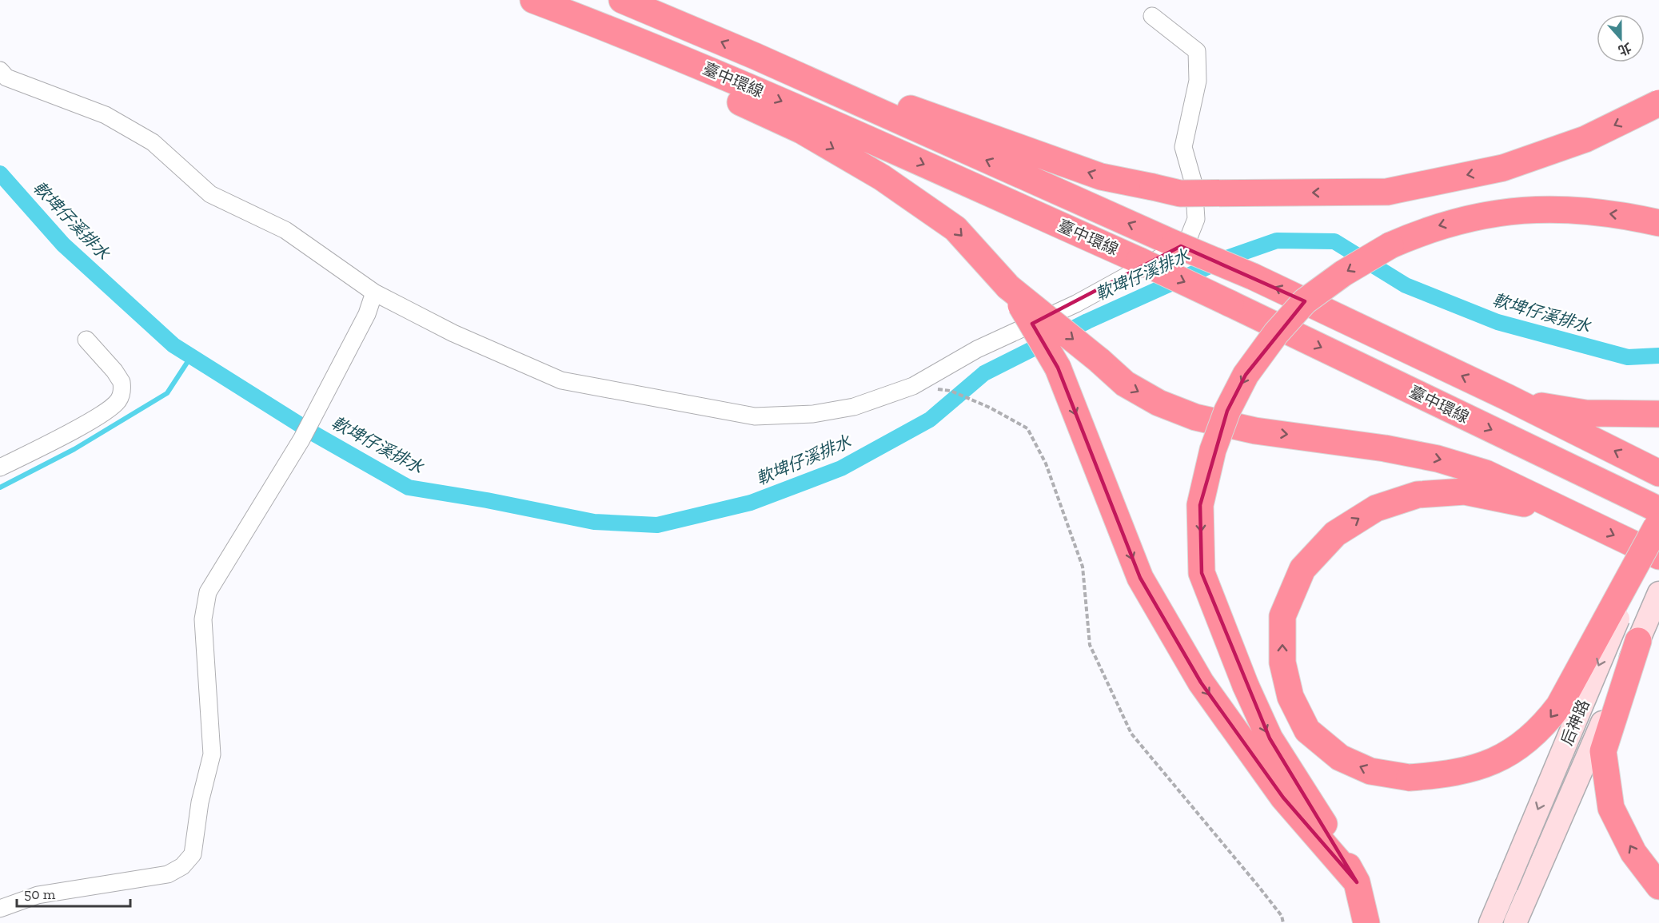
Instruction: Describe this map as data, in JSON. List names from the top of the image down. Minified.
{"streets":{"highway":["臺中環線"],"street":["后神路"]},"crossings":[["臺中環線","后神路"]],"water":["軟埤仔溪排水"],"scale_bar":"50 m","north":"bottom"}
